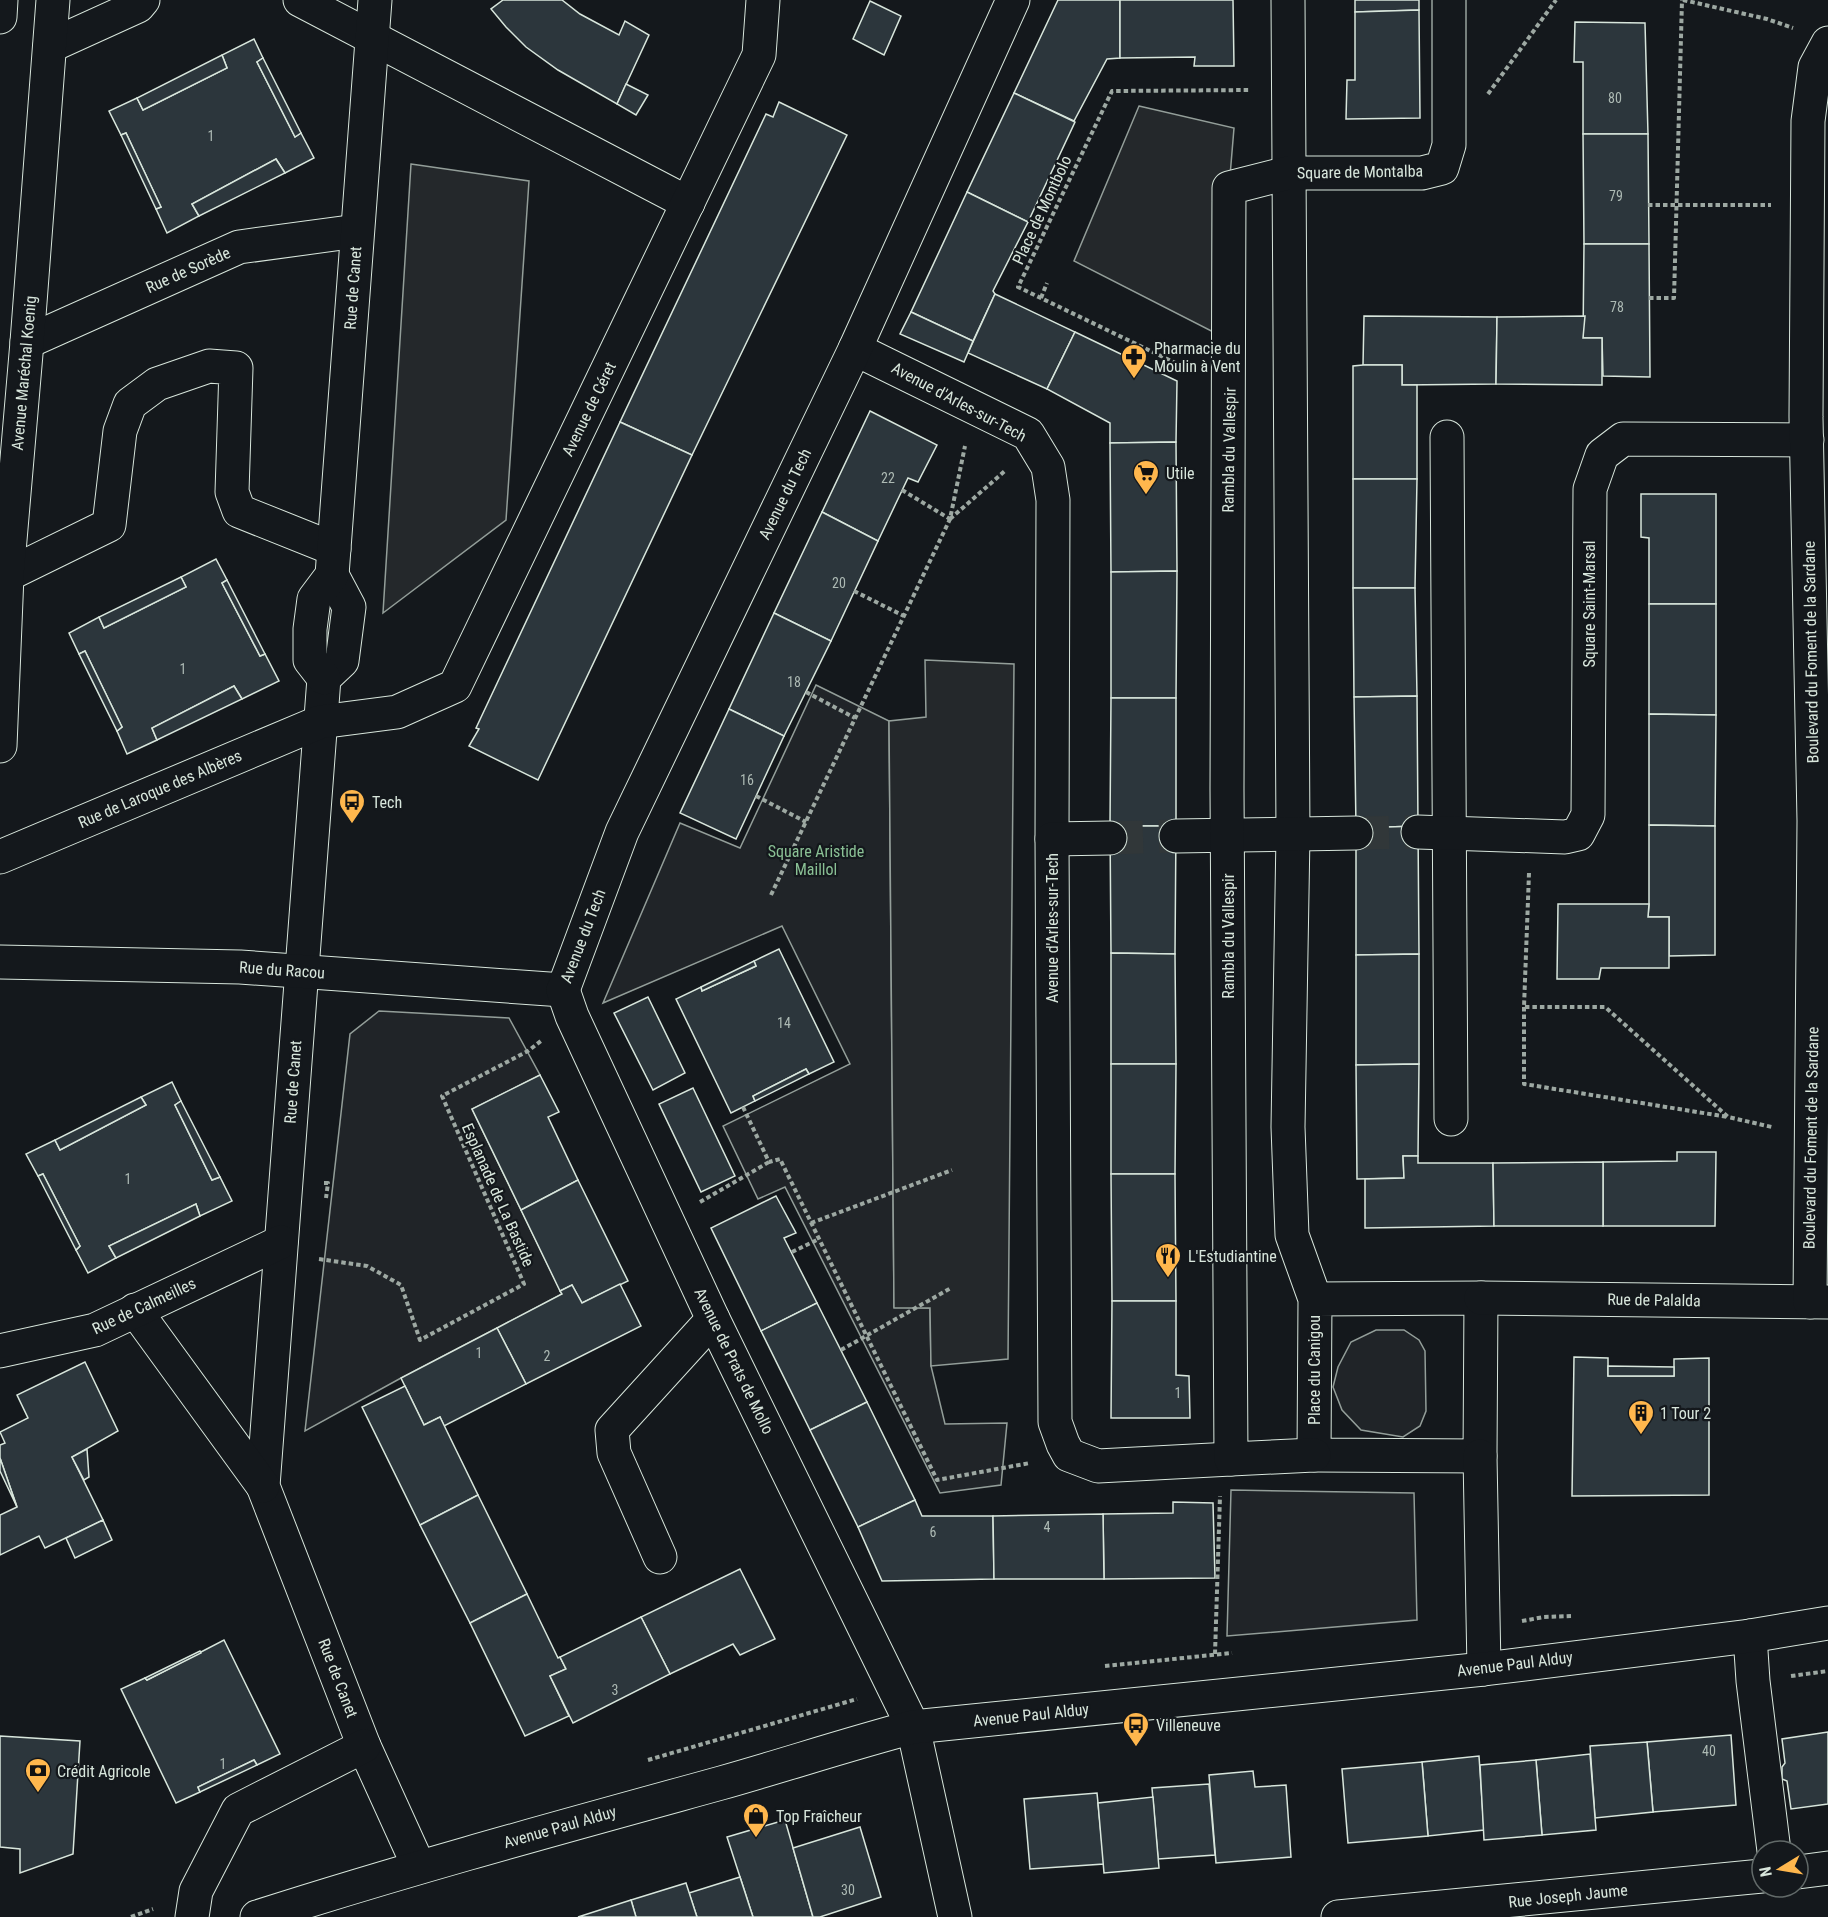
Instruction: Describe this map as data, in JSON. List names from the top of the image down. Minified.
{"streets":{"street":["Square de Montalba","Rue de Sorède","Rue de Canet","Avenue Maréchal Koenig","Avenue d'Arles-sur-Tech","Avenue de Céret","Rambla du Vallespir","Avenue du Tech","Square Saint-Marsal","Boulevard du Foment de la Sardane","Rue de Laroque des Albères","Rue du Racou","Rue de Palalda","Rue de Calmeilles","Avenue de Prats de Mollo","Place du Canigou","Avenue Paul Alduy","Rue Joseph Jaume"],"path":["Place de Montbolo","Esplanade de La Bastide"]},"crossings":[["Square de Montalba","Rambla du Vallespir"],["Place de Montbolo","Rambla du Vallespir"],["Rue de Sorède","Rue de Canet"],["Rue de Sorède","Avenue Maréchal Koenig"],["Rue de Canet","Avenue de Céret"],["Rue de Canet","Rue de Laroque des Albères"],["Rue de Canet","Rue du Racou"],["Rue de Canet","Rue de Calmeilles"],["Rue de Canet","Avenue Paul Alduy"],["Avenue d'Arles-sur-Tech","Avenue du Tech"],["Avenue de Céret","Rue de Laroque des Albères"],["Avenue du Tech","Rue du Racou"],["Avenue du Tech","Esplanade de La Bastide"],["Avenue du Tech","Avenue de Prats de Mollo"],["Square Saint-Marsal","Boulevard du Foment de la Sardane"],["Boulevard du Foment de la Sardane","Rue de Palalda"],["Rue du Racou","Esplanade de La Bastide"],["Rue du Racou","Avenue de Prats de Mollo"],["Esplanade de La Bastide","Avenue de Prats de Mollo"],["Rue de Palalda","Place du Canigou"],["Avenue de Prats de Mollo","Avenue Paul Alduy"]],"parks":["Square Aristide Maillol"],"places":{"pharmacy":["Pharmacie du Moulin à Vent"],"supermarket":["Utile"],"bus stop":["Tech","Villeneuve"],"restaurant":["L'Estudiantine"],"building":["1 Tour 2"],"bank":["Crédit Agricole"],"shop":["Top Fraîcheur"]},"house_numbers":["80","1","79","78","22","20","1","18","16","14","1","1","2","1","4","6","3","40","1","30"],"north":"left"}
